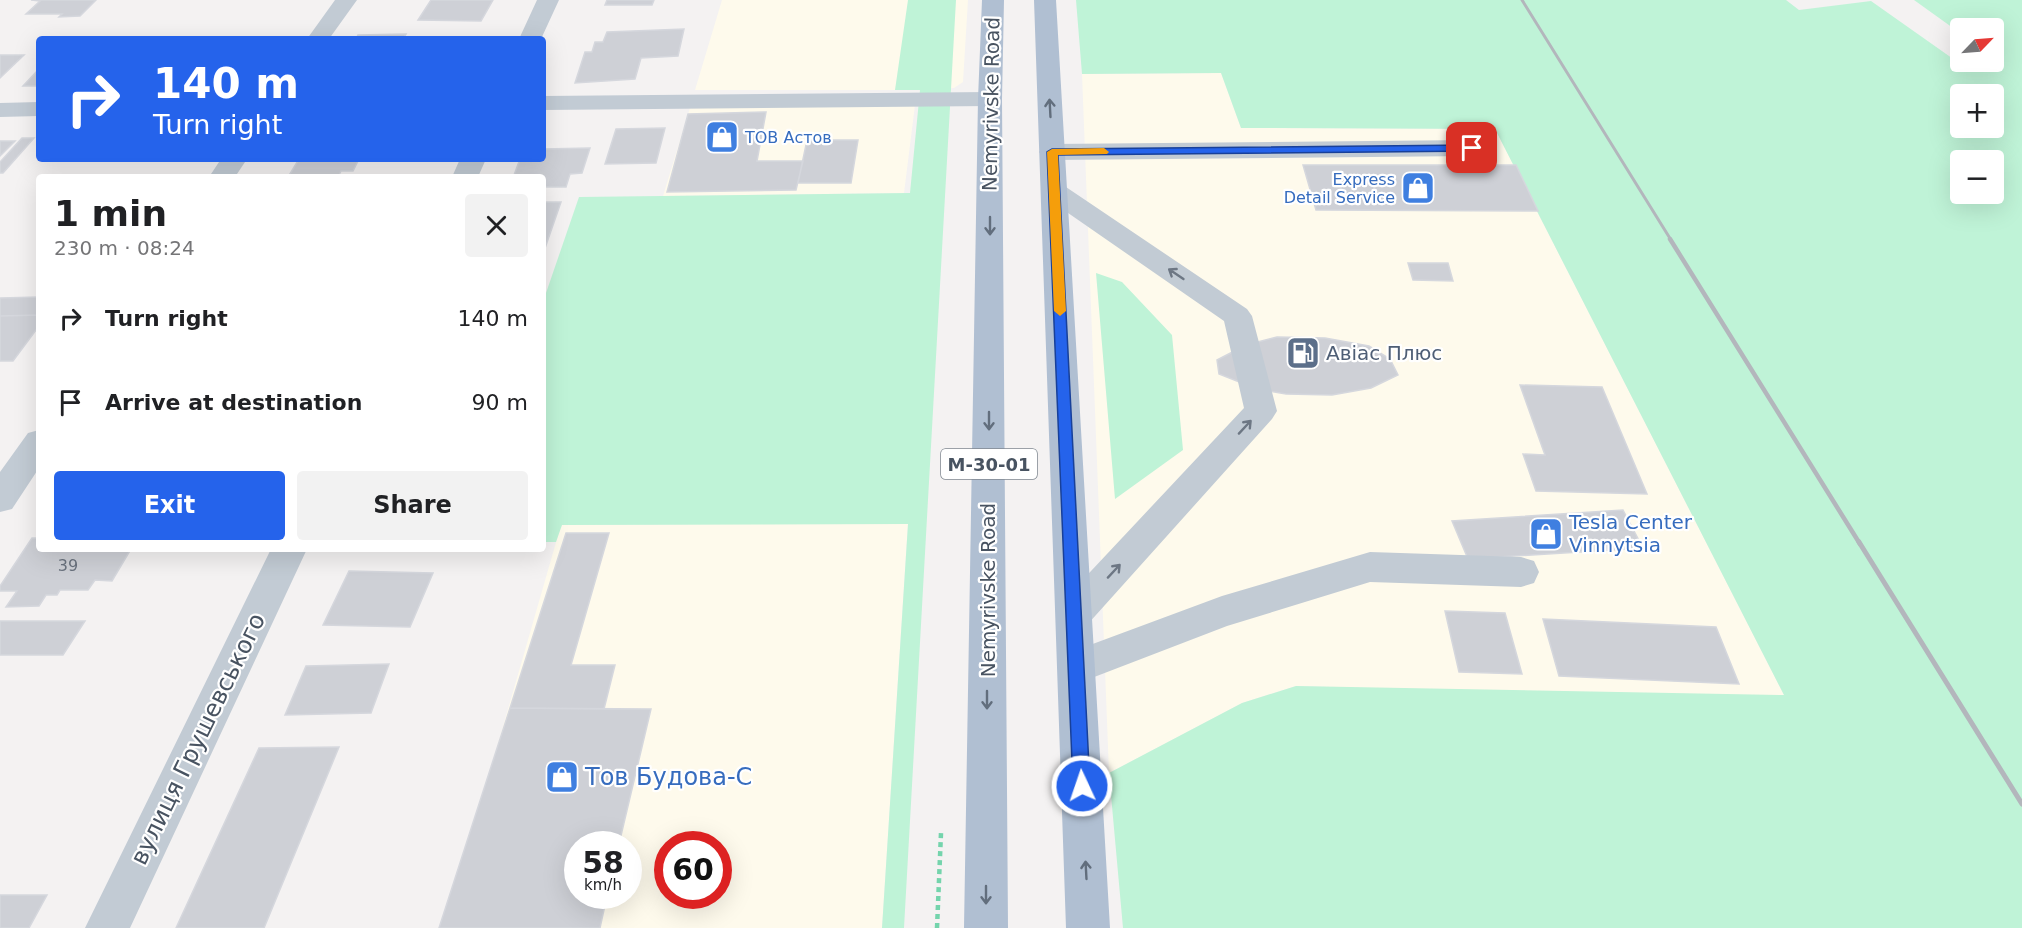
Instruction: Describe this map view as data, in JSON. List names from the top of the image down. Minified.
{"streets":{"main road":["Nemyrivske Road","М-30-01"],"street":["вулиця Грушевського"]},"places":{"shop":["ТОВ Астов","Express Detail Service","Tesla Center Vinnytsia","Тов Будова-С"],"fuel station":["Авіас Плюс"]},"house_numbers":["39"],"north":"top right","page":{"map_buttons":["+","−"],"turn":["140 m","Turn right"],"heading":["1 min","230 m · 08:24"],"list":[{"name":"Turn right","value":"140 m"},{"name":"Arrive at destination","value":"90 m"}],"buttons":["Exit","Share"],"speed":"58 km/h","limit":"60"}}
